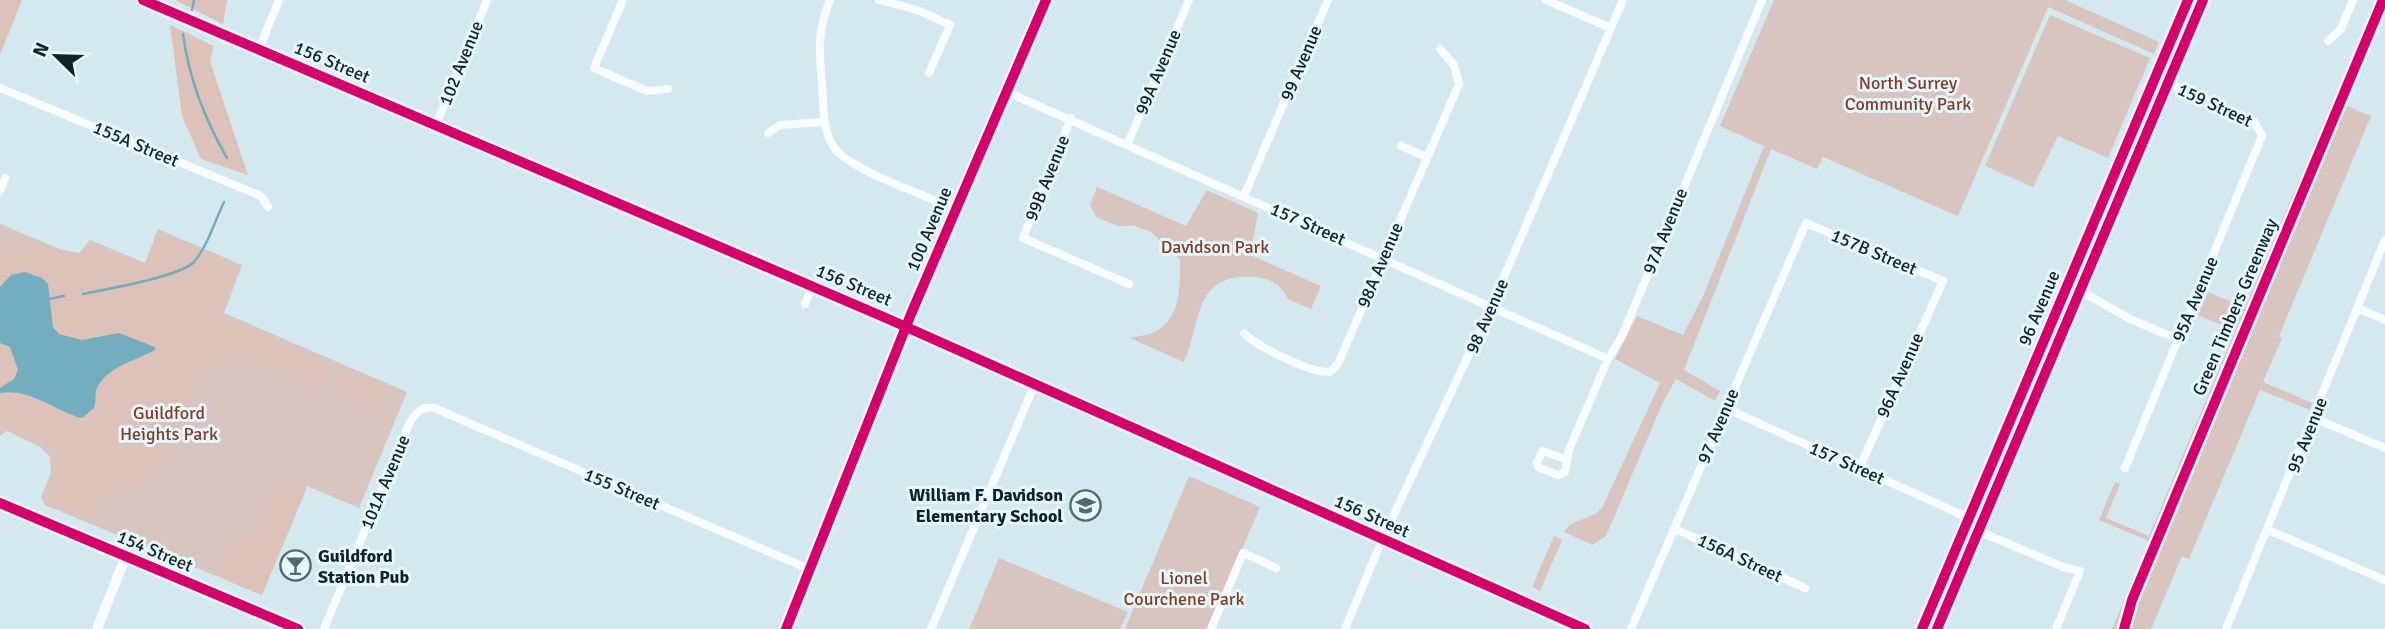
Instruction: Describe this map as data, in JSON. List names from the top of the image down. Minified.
{"streets":{"main road":["156 Street","100 Avenue","96 Avenue","154 Street"],"street":["102 Avenue","99 Avenue","99A Avenue","159 Street","155A Street","99B Avenue","157 Street","97A Avenue","157B Street","98A Avenue","95A Avenue","98 Avenue","96A Avenue","97 Avenue","95 Avenue","101A Avenue","155 Street","156A Street"],"cycle path":["Green Timbers Greenway"]},"crossings":[["156 Street","102 Avenue"],["156 Street","100 Avenue"],["156 Street","98 Avenue"],["99 Avenue","157 Street"],["99A Avenue","157 Street"],["159 Street","95A Avenue"],["159 Street","96 Avenue"],["99B Avenue","157 Street"],["157 Street","100 Avenue"],["157 Street","97A Avenue"],["157 Street","98A Avenue"],["157 Street","96 Avenue"],["157 Street","98 Avenue"],["157 Street","96A Avenue"],["157 Street","97 Avenue"],["100 Avenue","155 Street"],["157B Street","96A Avenue"],["157B Street","97 Avenue"],["97 Avenue","156A Street"],["101A Avenue","155 Street"]],"parks":["North Surrey Community Park","Davidson Park","Guildford Heights Park","Lionel Courchene Park"],"places":{"school or university":["William F. Davidson Elementary School"],"bar":["Guildford Station Pub"]},"north":"top left"}
